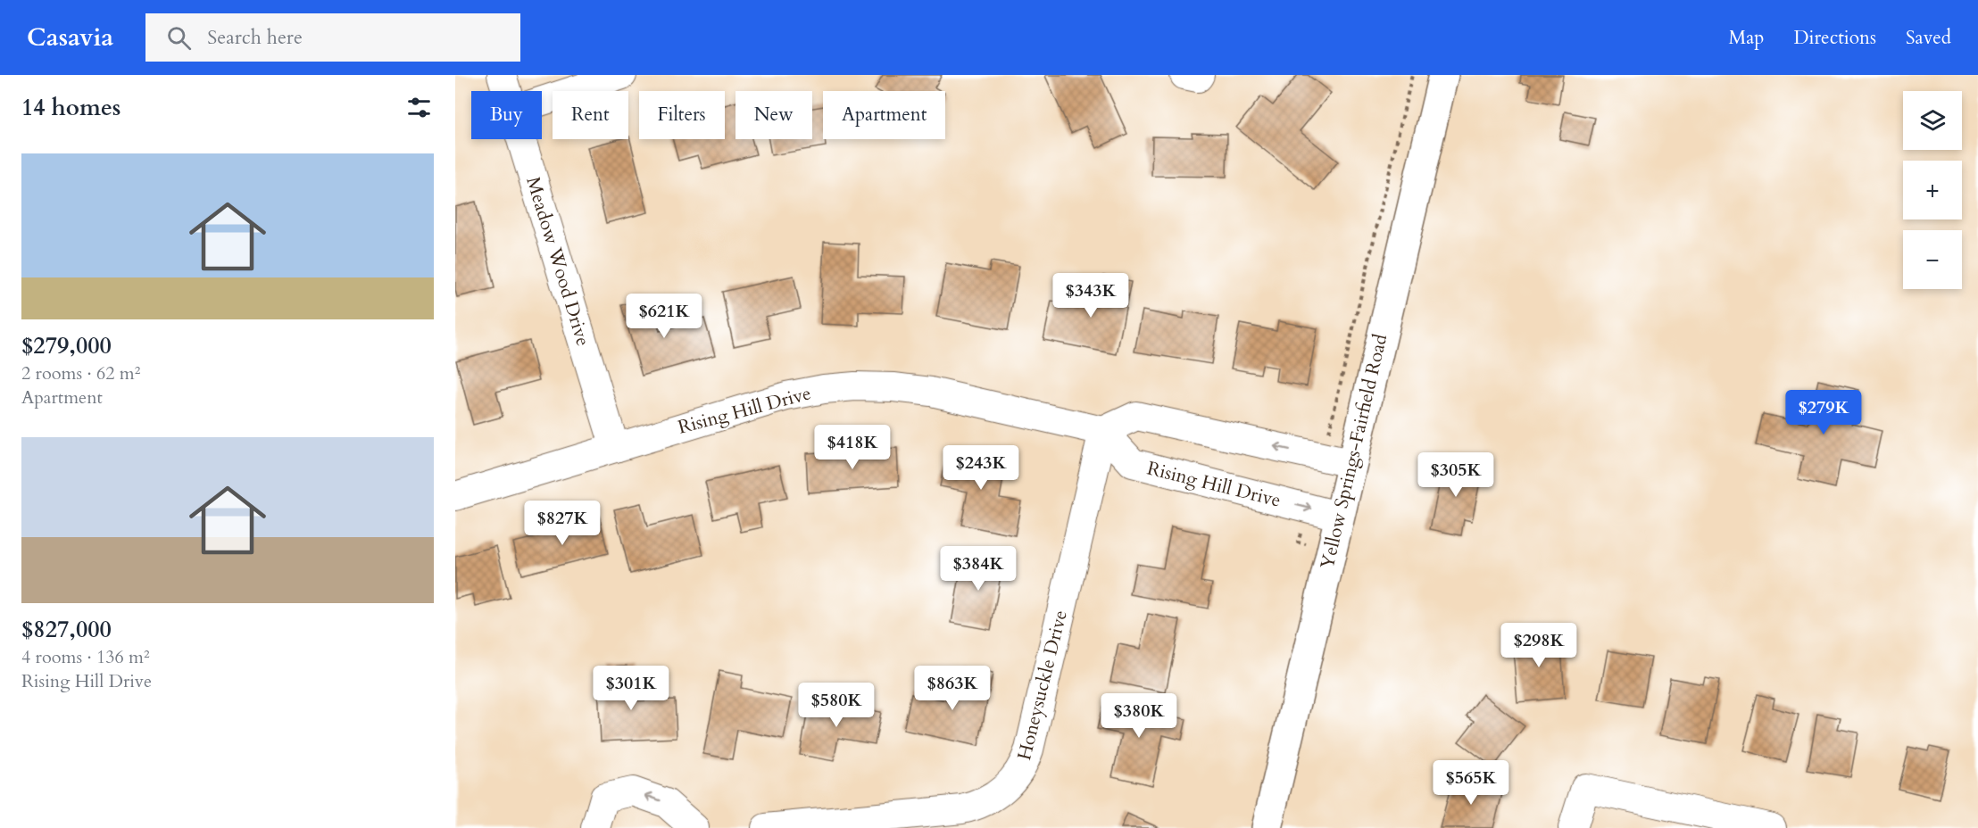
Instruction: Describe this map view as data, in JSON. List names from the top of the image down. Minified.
{"streets":{"main road":["Yellow Springs-Fairfield Road"],"street":["Meadow Wood Drive","Rising Hill Drive","Honeysuckle Drive"]},"crossings":[["Meadow Wood Drive","Rising Hill Drive"],["Rising Hill Drive","Yellow Springs-Fairfield Road"],["Rising Hill Drive","Honeysuckle Drive"]],"page":{"header":"Casavia","search":"Search here","nav":["Map","Directions","Saved"],"heading":"14 homes","map_buttons":["+","−"],"chip":["Buy","Rent","Filters","New","Apartment"],"list":[{"name":"$279,000","note":"2 rooms · 62 m² · Apartment"},{"name":"$827,000","note":"4 rooms · 136 m² · Rising Hill Drive"}],"price":["$343K","$621K","$279K","$418K","$243K","$305K","$827K","$384K","$298K","$301K","$863K","$580K","$380K","$565K"]}}
